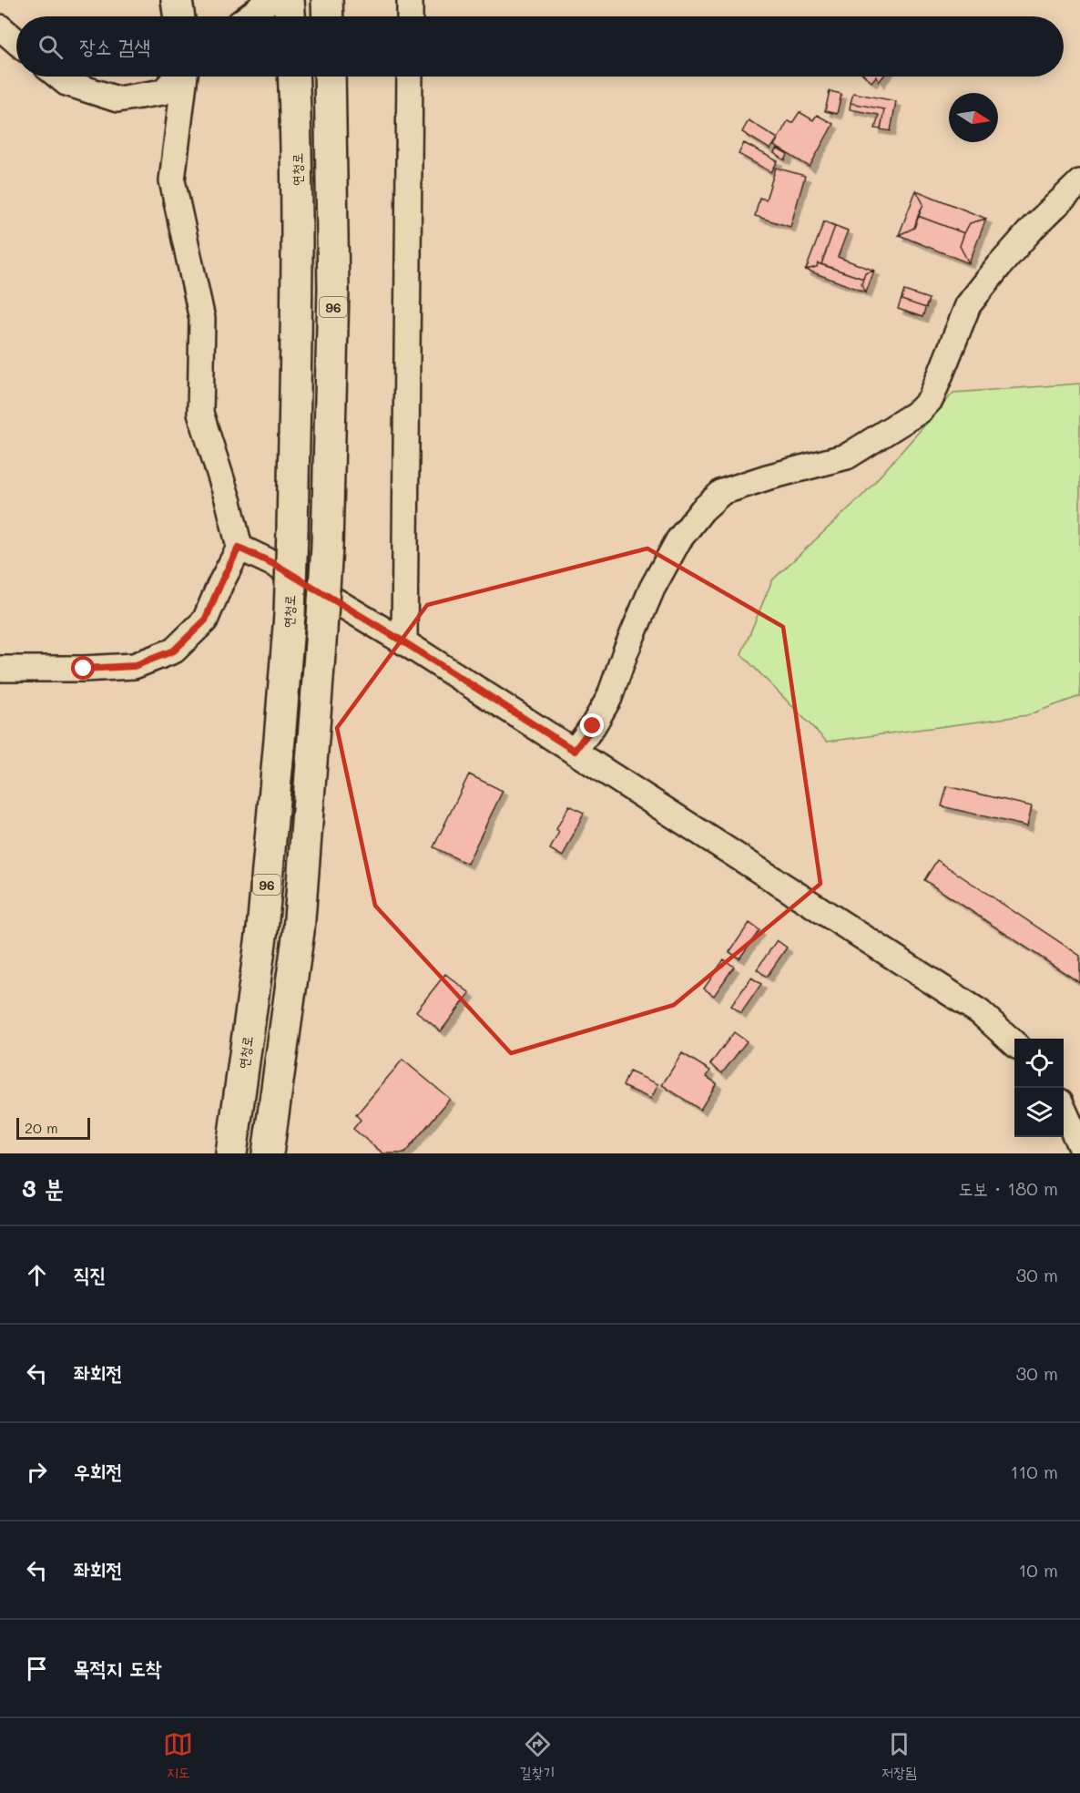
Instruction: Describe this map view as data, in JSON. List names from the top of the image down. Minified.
{"streets":{"highway":["연청로","96"]},"scale_bar":"20 m","north":"right","page":{"search":"장소 검색","scale":"20 m","heading":["3 분","도보 · 180 m"],"list":[["직진","30 m"],["좌회전","30 m"],["우회전","110 m"],["좌회전","10 m"],"목적지 도착"],"nav":["지도","길찾기","저장됨"]}}
